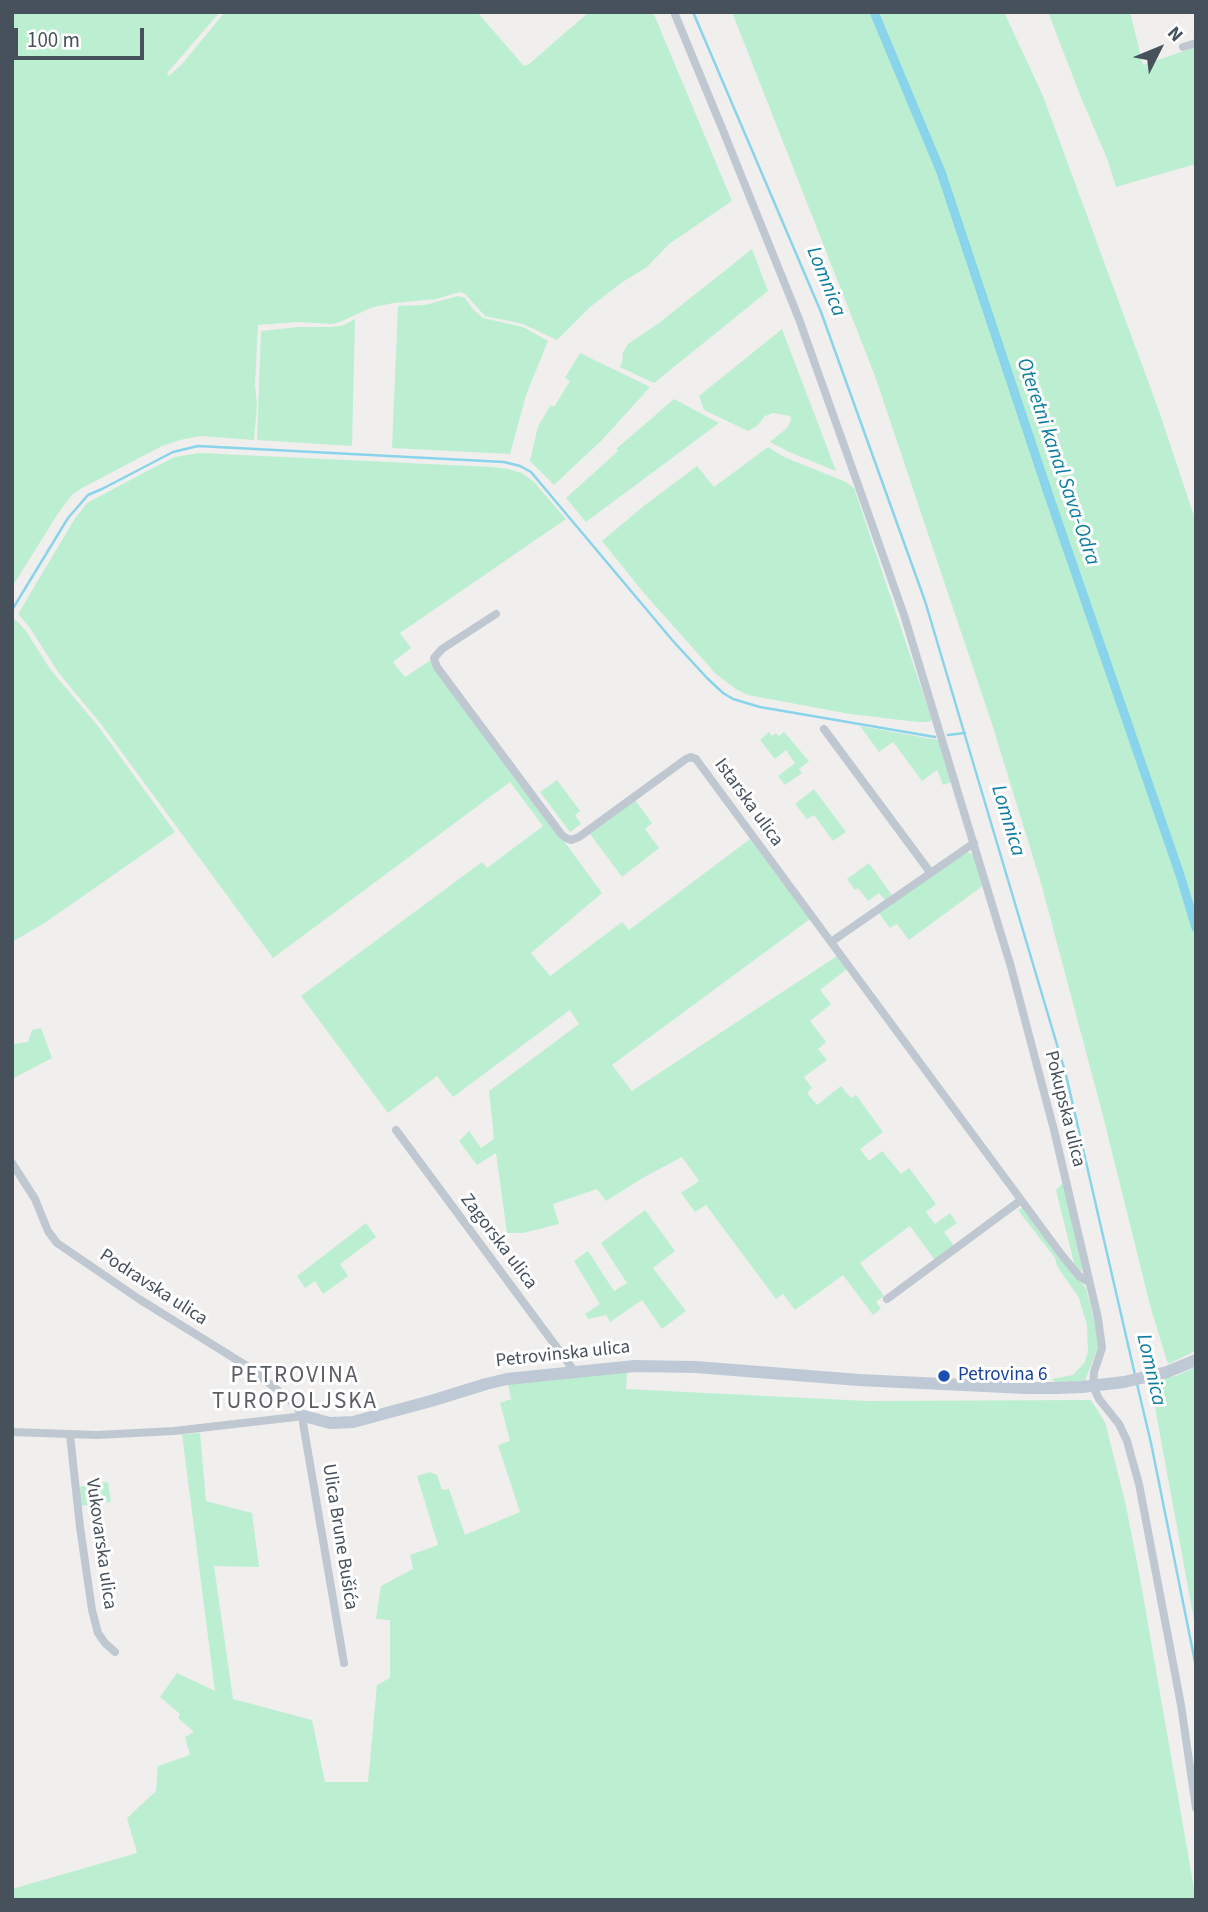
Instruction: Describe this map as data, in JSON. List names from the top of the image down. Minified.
{"streets":{"street":["Istarska ulica","Pokupska ulica","Zagorska ulica","Podravska ulica","Petrovinska ulica","Ulica Brune Bušića","Vukovarska ulica"]},"crossings":[["Istarska ulica","Pokupska ulica"],["Pokupska ulica","Petrovinska ulica"],["Zagorska ulica","Petrovinska ulica"],["Podravska ulica","Petrovinska ulica"],["Podravska ulica","Ulica Brune Bušića"],["Petrovinska ulica","Ulica Brune Bušića"],["Petrovinska ulica","Vukovarska ulica"]],"districts":["PETROVINA TUROPOLJSKA"],"water":["Lomnica","Oteretni kanal Sava-Odra"],"places":["Petrovina 6"],"scale_bar":"100 m","north":"top right"}
